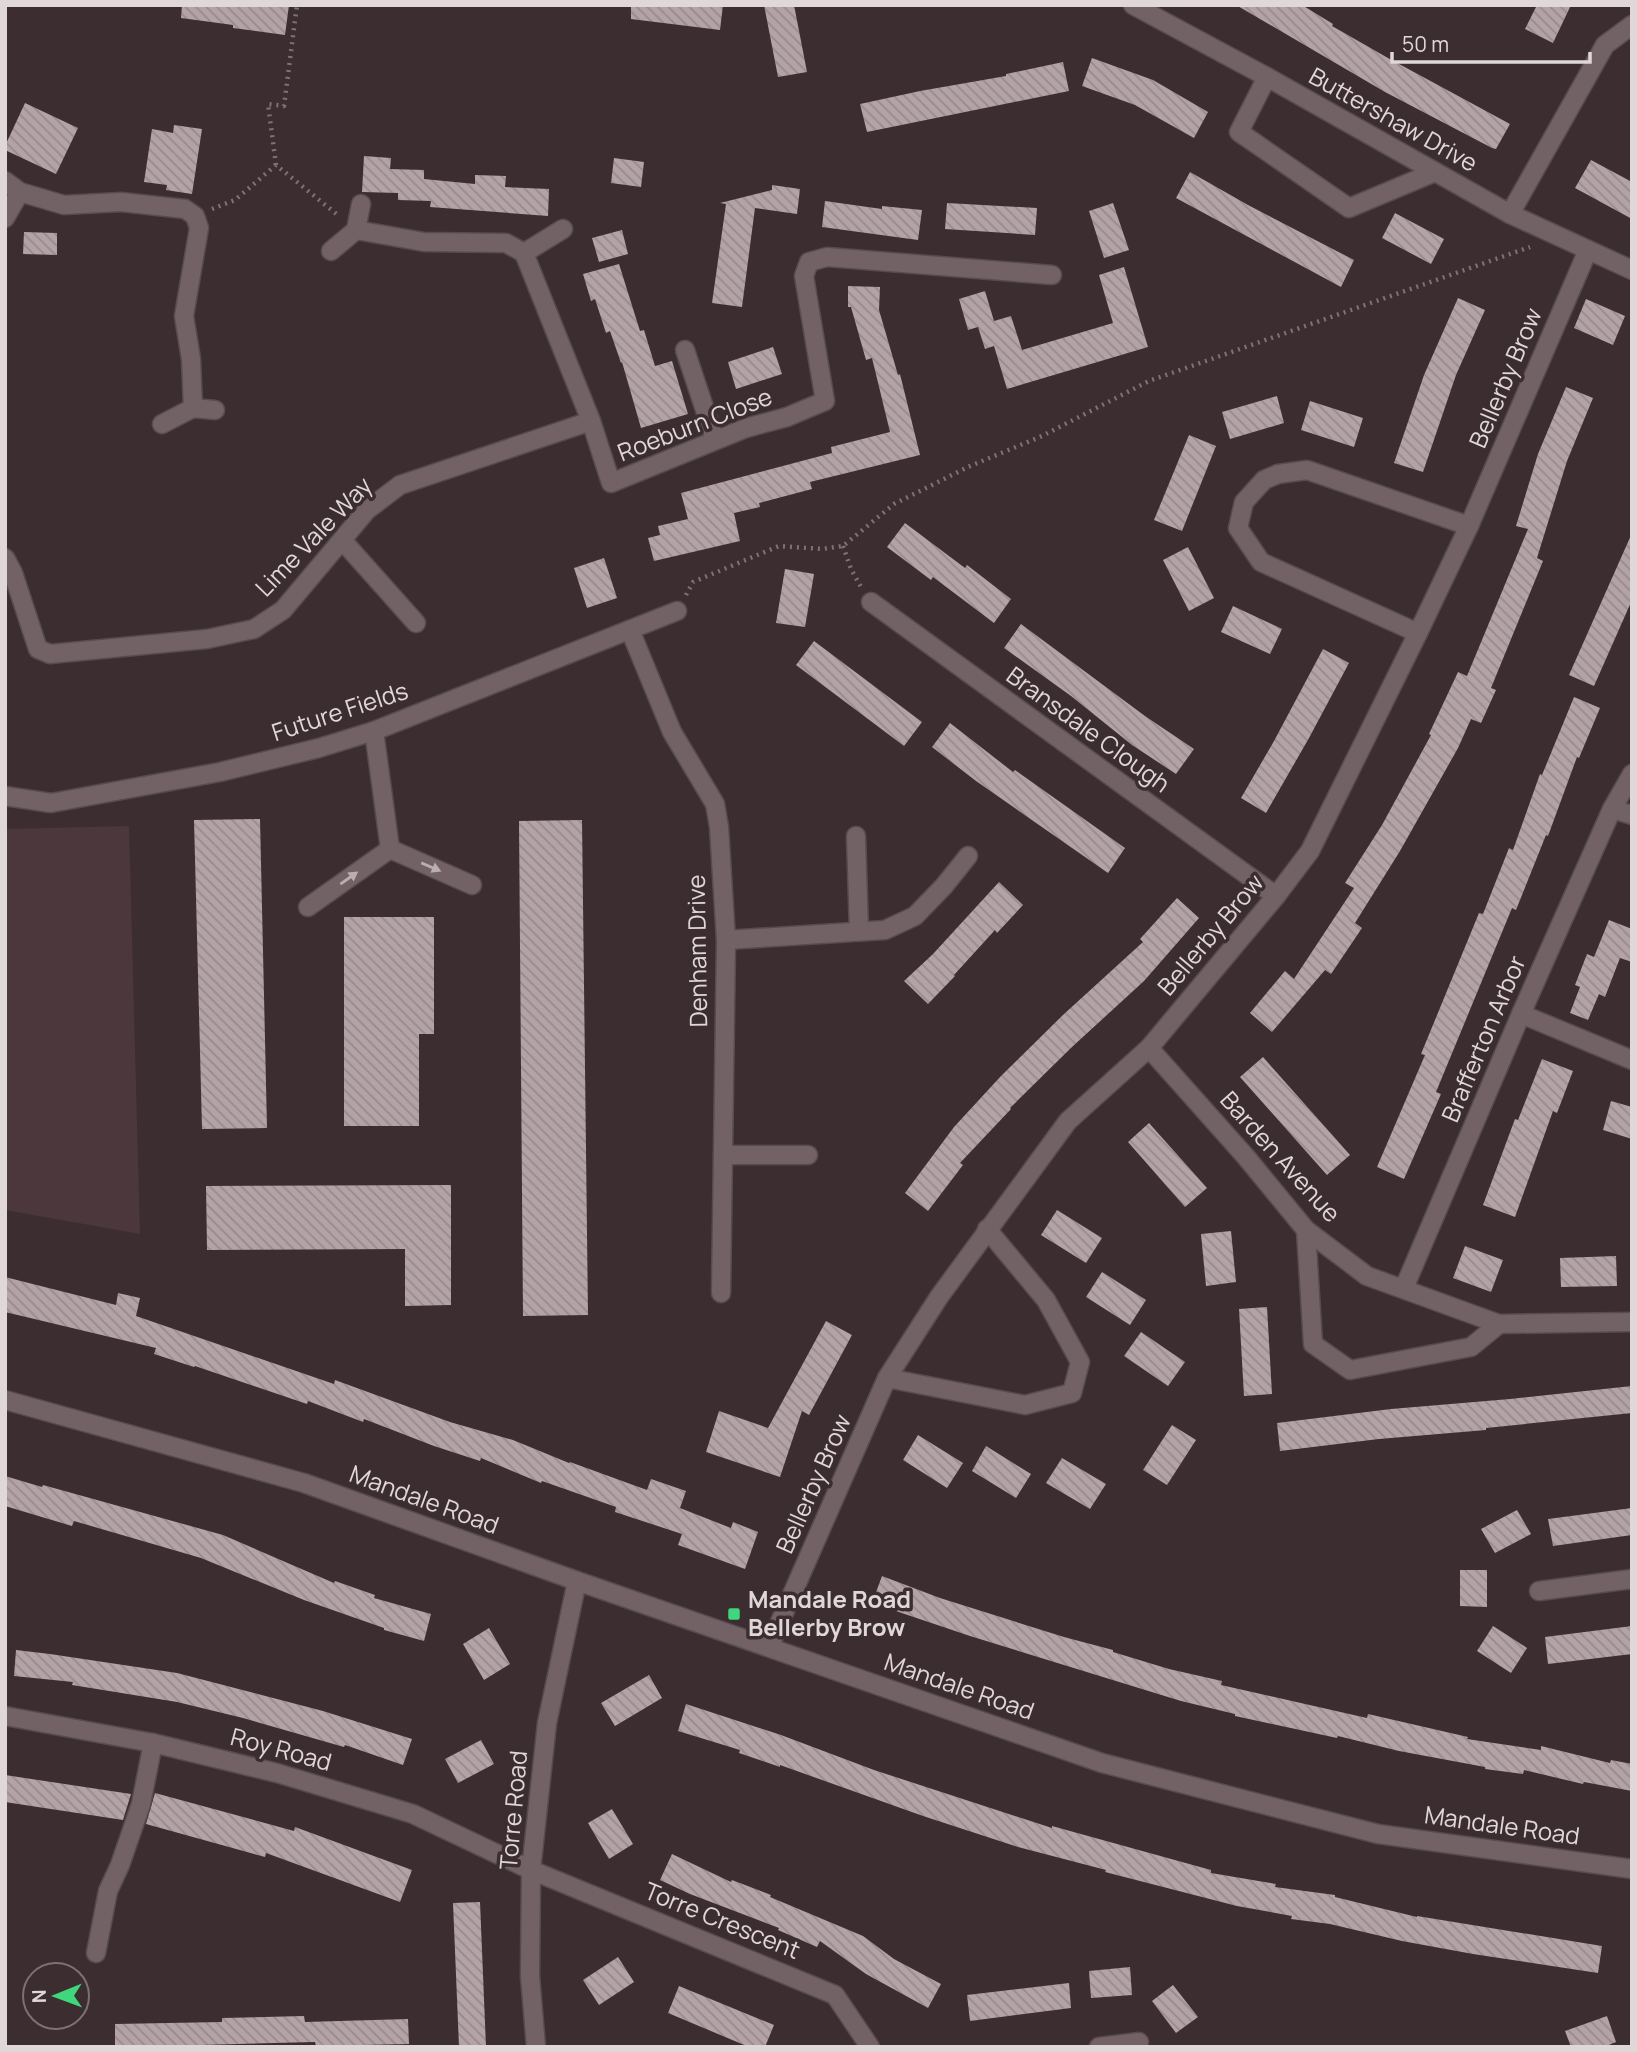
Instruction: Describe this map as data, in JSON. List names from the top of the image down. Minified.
{"streets":{"street":["Buttershaw Drive","Bellerby Brow","Roeburn Close","Lime Vale Way","Future Fields","Bransdale Clough","Denham Drive","Brafferton Arbor","Barden Avenue","Mandale Road","Roy Road","Torre Road","Torre Crescent"]},"crossings":[["Buttershaw Drive","Bellerby Brow"],["Bellerby Brow","Bransdale Clough"],["Bellerby Brow","Barden Avenue"],["Bellerby Brow","Mandale Road"],["Roeburn Close","Lime Vale Way"],["Future Fields","Denham Drive"],["Brafferton Arbor","Barden Avenue"],["Mandale Road","Torre Road"],["Roy Road","Torre Road"],["Roy Road","Torre Crescent"],["Torre Road","Torre Crescent"]],"places":{"transit":["Mandale Road Bellerby Brow"]},"scale_bar":"50 m","north":"left"}
